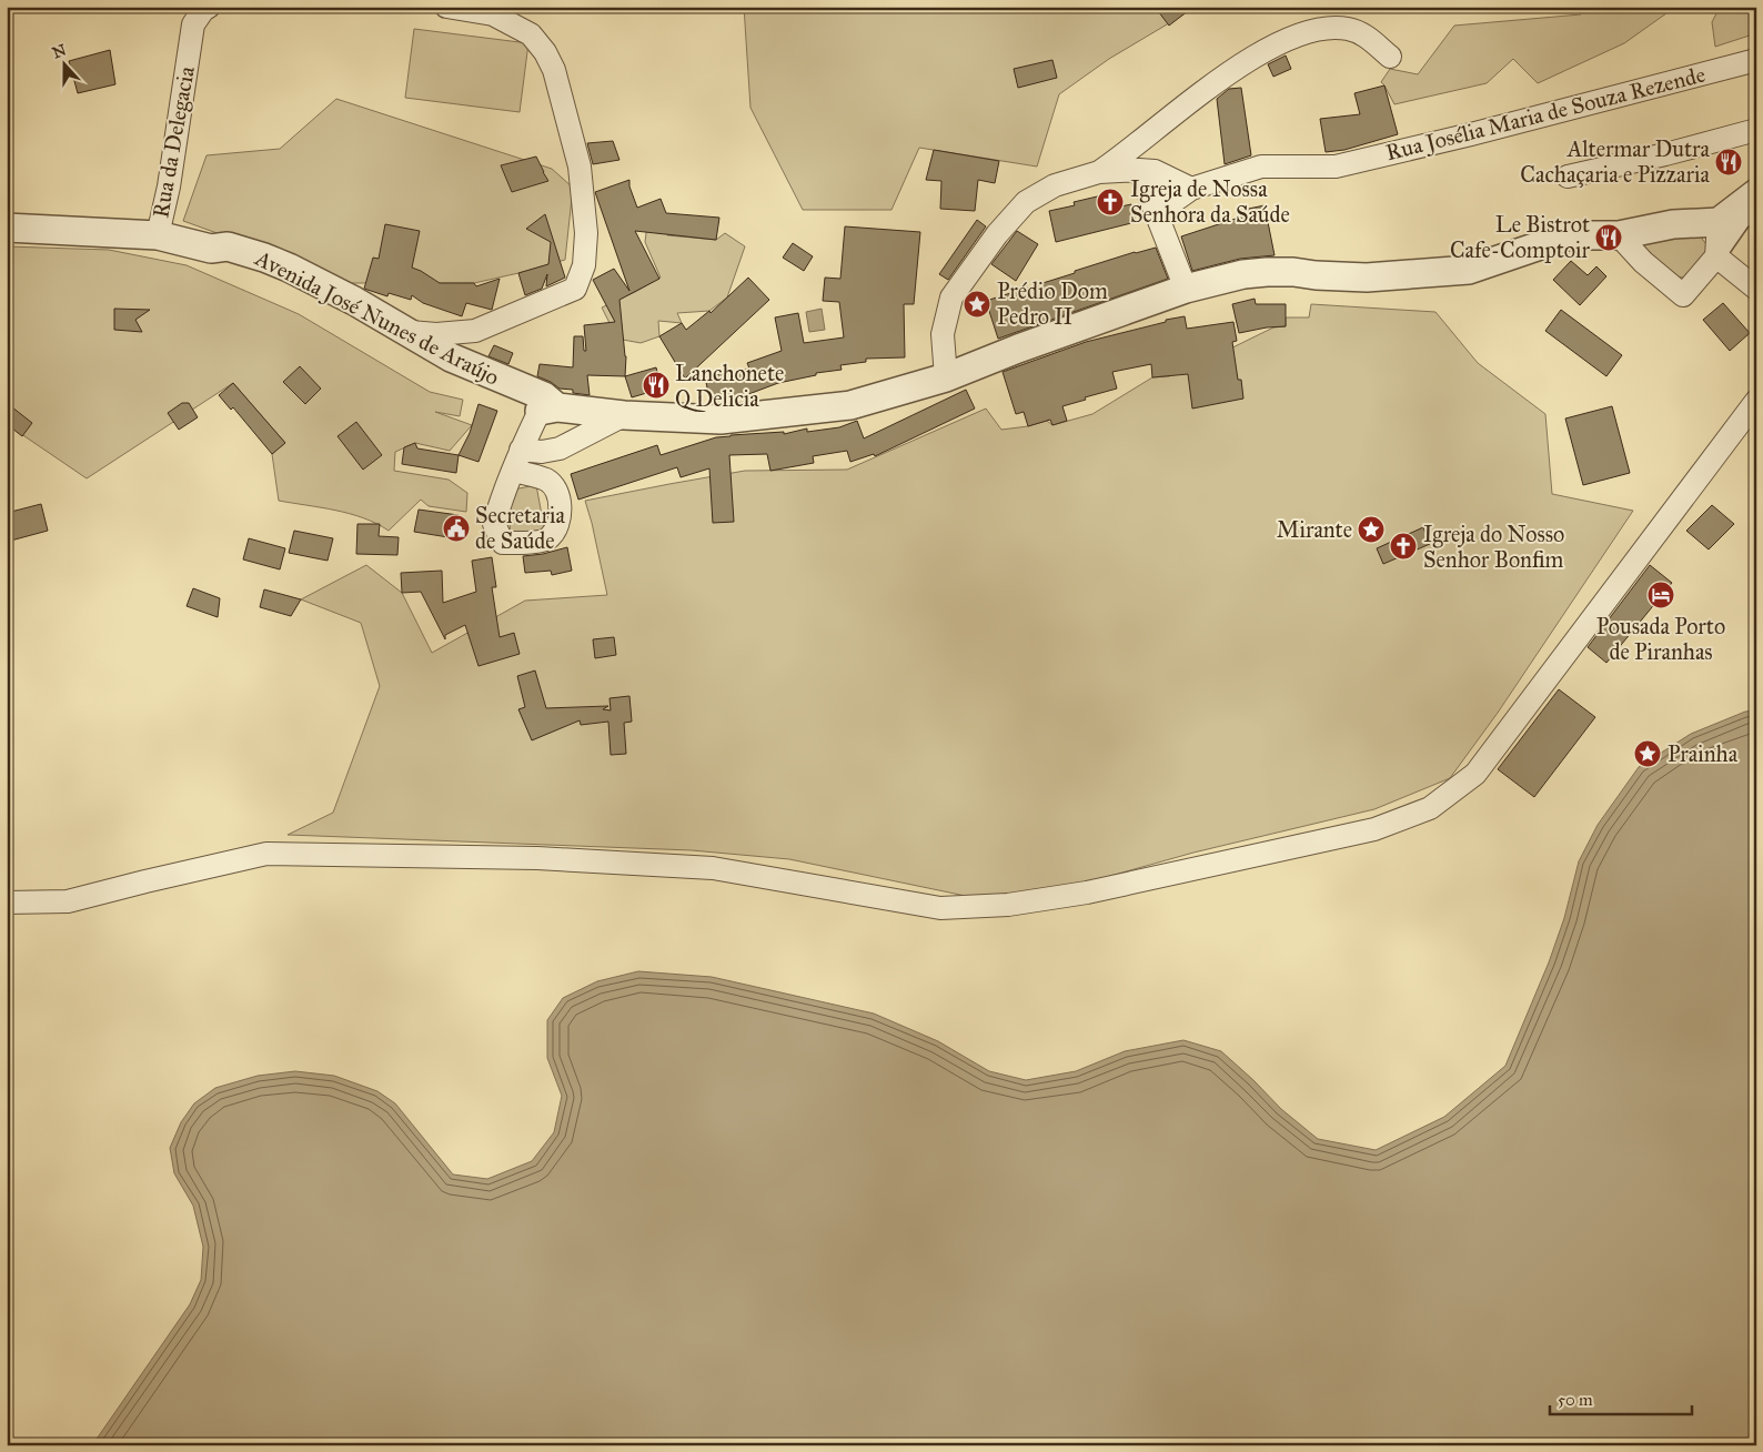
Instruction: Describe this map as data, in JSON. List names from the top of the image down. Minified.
{"streets":{"street":["Rua Josélia Maria de Souza Rezende","Rua da Delegacia","Avenida José Nunes de Araújo"]},"places":{"restaurant":["Altermar Dutra Cachaçaria e Pizzaria","Le Bistrot Cafe-Comptoir","Lanchonete Q Delicia"],"church":["Igreja de Nossa Senhora da Saúde","Igreja do Nosso Senhor Bonfim"],"place":["Prédio Dom Pedro II","Mirante","Prainha"],"public building":["Secretaria de Saúde"],"hotel":["Pousada Porto de Piranhas"]},"scale_bar":"50 m","north":"top"}
